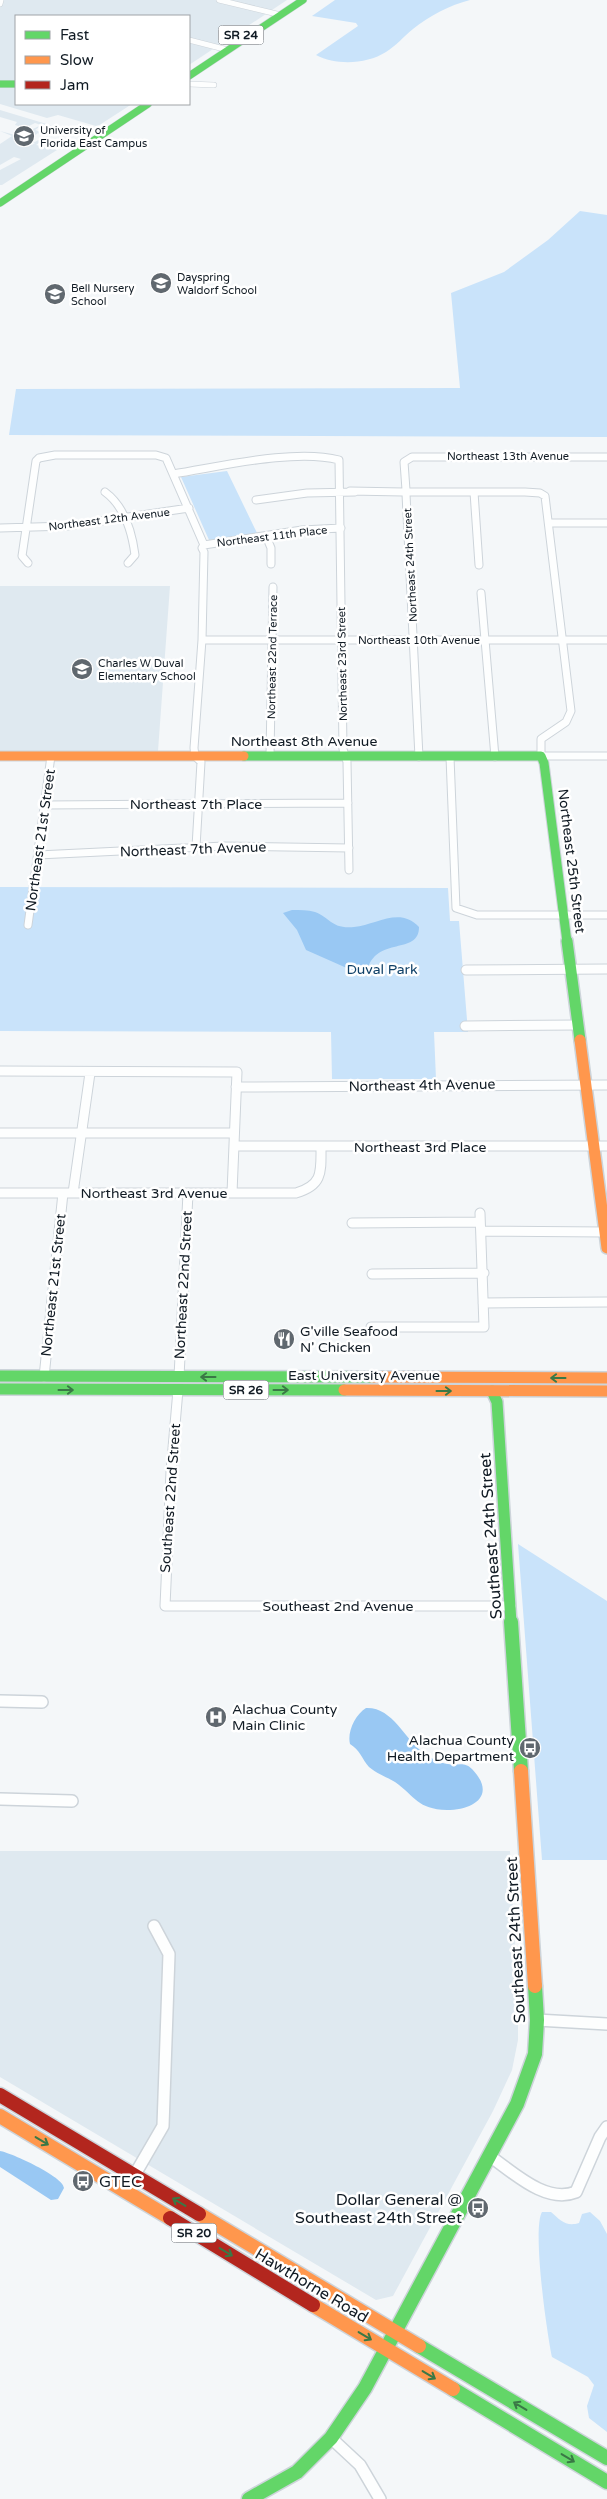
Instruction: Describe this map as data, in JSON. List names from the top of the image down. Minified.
{"streets":{"main road":["SR 24","Northeast 8th Avenue","Northeast 25th Street","East University Avenue","SR 26","Southeast 24th Street","SR 20","Hawthorne Road"],"street":["Northeast 13th Avenue","Northeast 12th Avenue","Northeast 11th Place","Northeast 24th Street","Northeast 10th Avenue","Northeast 22nd Terrace","Northeast 23rd Street","Northeast 7th Place","Northeast 21st Street","Northeast 7th Avenue","Northeast 4th Avenue","Northeast 3rd Place","Northeast 3rd Avenue","Northeast 22nd Street","Southeast 22nd Street","Southeast 2nd Avenue"]},"crossings":[["Northeast 13th Avenue","Northeast 24th Street"],["Northeast 11th Place","Northeast 23rd Street"],["Northeast 24th Street","Northeast 10th Avenue"],["Northeast 24th Street","Northeast 8th Avenue"],["Northeast 10th Avenue","Northeast 22nd Terrace"],["Northeast 10th Avenue","Northeast 23rd Street"],["Northeast 10th Avenue","Northeast 25th Street"],["Northeast 22nd Terrace","Northeast 8th Avenue"],["Northeast 23rd Street","Northeast 8th Avenue"],["Northeast 23rd Street","Northeast 7th Place"],["Northeast 23rd Street","Northeast 7th Avenue"],["Northeast 8th Avenue","Northeast 21st Street"],["Northeast 8th Avenue","Northeast 25th Street"],["Northeast 7th Place","Northeast 21st Street"],["Northeast 21st Street","Northeast 7th Avenue"],["Northeast 21st Street","Northeast 3rd Avenue"],["Northeast 21st Street","East University Avenue"],["Northeast 25th Street","Northeast 4th Avenue"],["Northeast 25th Street","Northeast 3rd Place"],["Northeast 3rd Place","Northeast 3rd Avenue"],["Northeast 3rd Avenue","Northeast 22nd Street"],["Northeast 22nd Street","East University Avenue"],["East University Avenue","Southeast 22nd Street"],["East University Avenue","Southeast 24th Street"],["Southeast 22nd Street","Southeast 2nd Avenue"],["Southeast 24th Street","Southeast 2nd Avenue"],["Southeast 24th Street","Hawthorne Road"]],"parks":["Duval Park"],"places":{"school or university":["University of Florida East Campus","Dayspring Waldorf School","Bell Nursery School","Charles W Duval Elementary School"],"restaurant":["G'ville Seafood N' Chicken"],"hospital":["Alachua County Main Clinic"],"bus stop":["Alachua County Health Department","GTEC","Dollar General @ Southeast 24th Street"]},"legend":["Fast","Slow","Jam"]}
